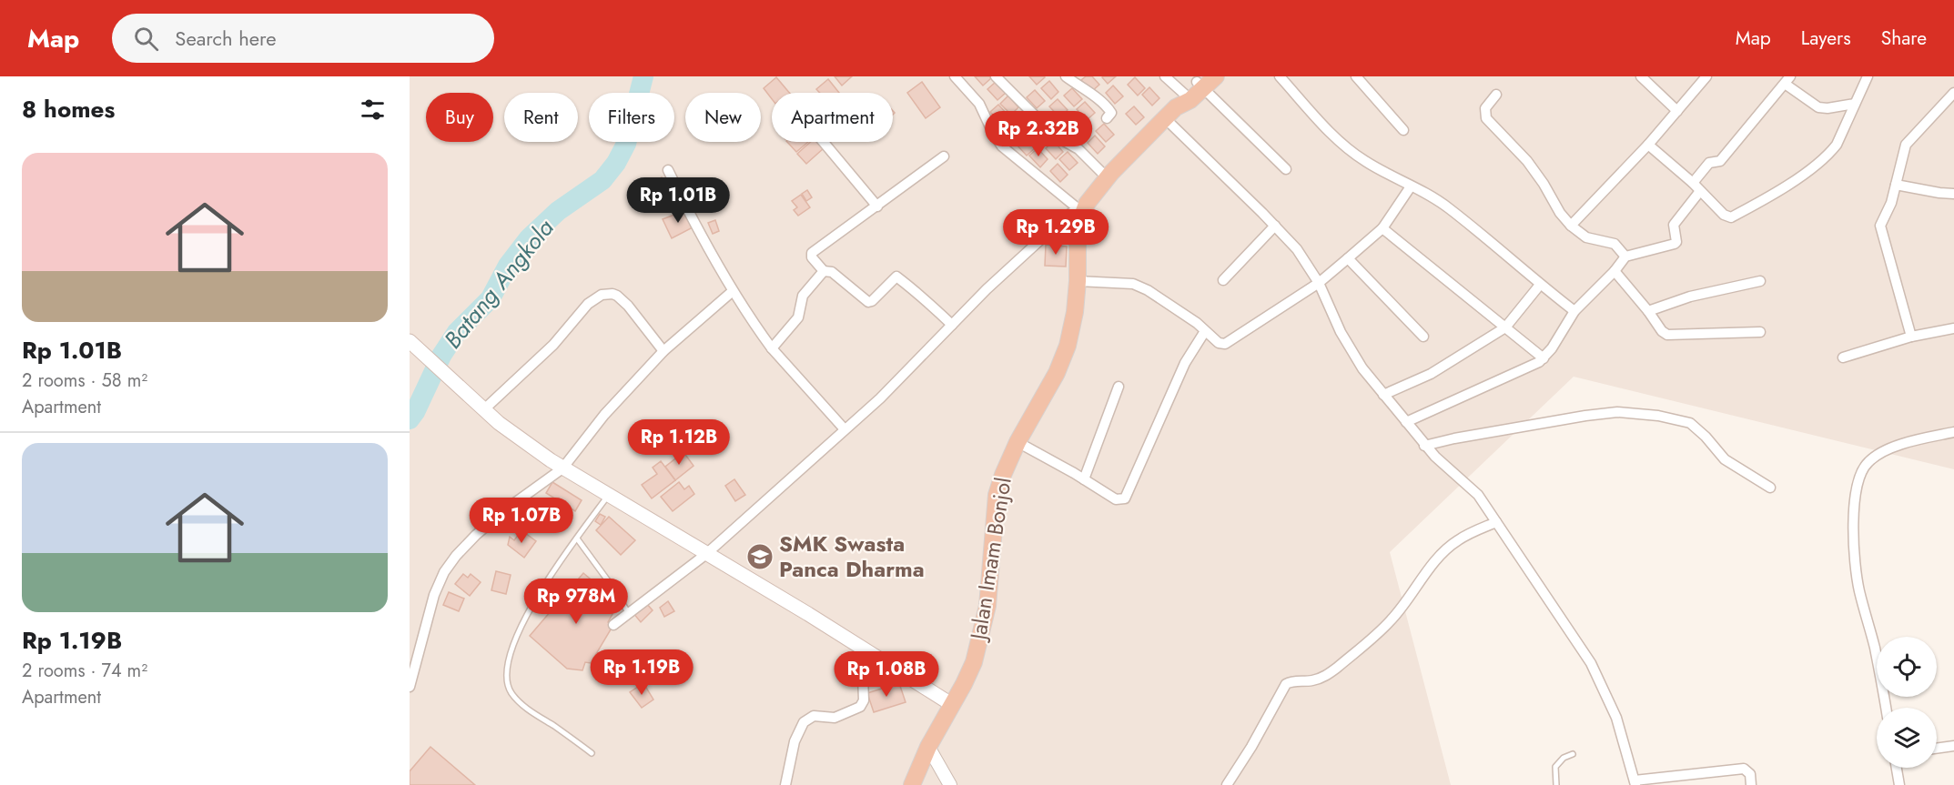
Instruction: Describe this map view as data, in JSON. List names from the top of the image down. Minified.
{"streets":{"highway":["Jalan Imam Bonjol"]},"water":["Batang Angkola"],"places":{"school or university":["SMK Swasta Panca Dharma"]},"page":{"header":"Map","search":"Search here","nav":["Map","Layers","Share"],"heading":"8 homes","chip":["Buy","Rent","Filters","New","Apartment"],"price":["Rp 2.32B","Rp 1.01B","Rp 1.29B","Rp 1.12B","Rp 1.07B","Rp 978M","Rp 1.19B","Rp 1.08B"],"list":[{"name":"Rp 1.01B","note":"2 rooms · 58 m² · Apartment"},{"name":"Rp 1.19B","note":"2 rooms · 74 m² · Apartment"}]}}
